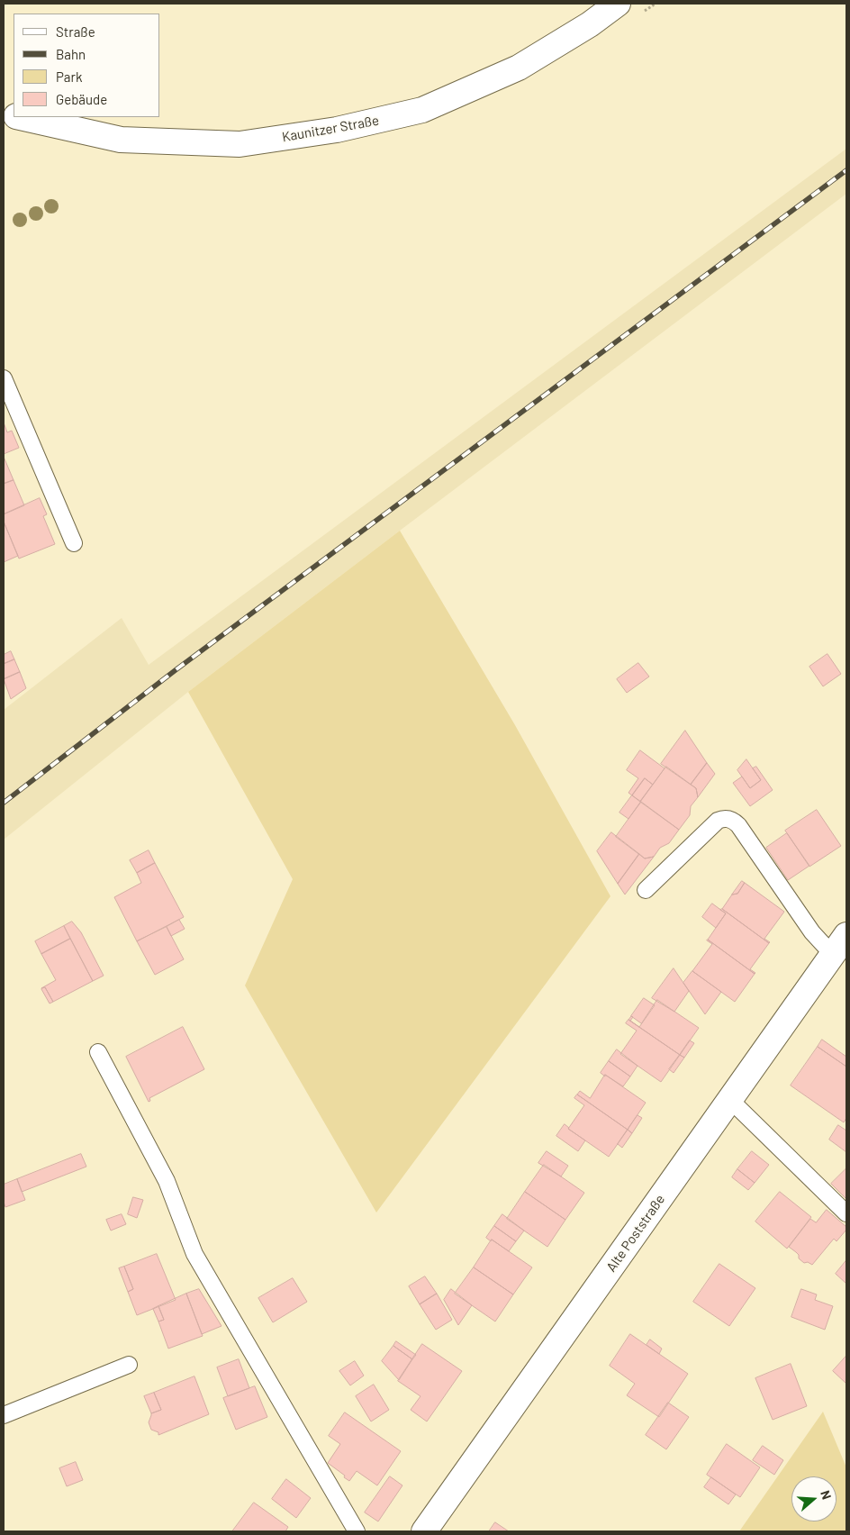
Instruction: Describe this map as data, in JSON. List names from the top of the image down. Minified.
{"streets":{"street":["Kaunitzer Straße","Alte Poststraße"]},"legend":["Straße","Bahn","Park","Gebäude"],"north":"right"}
